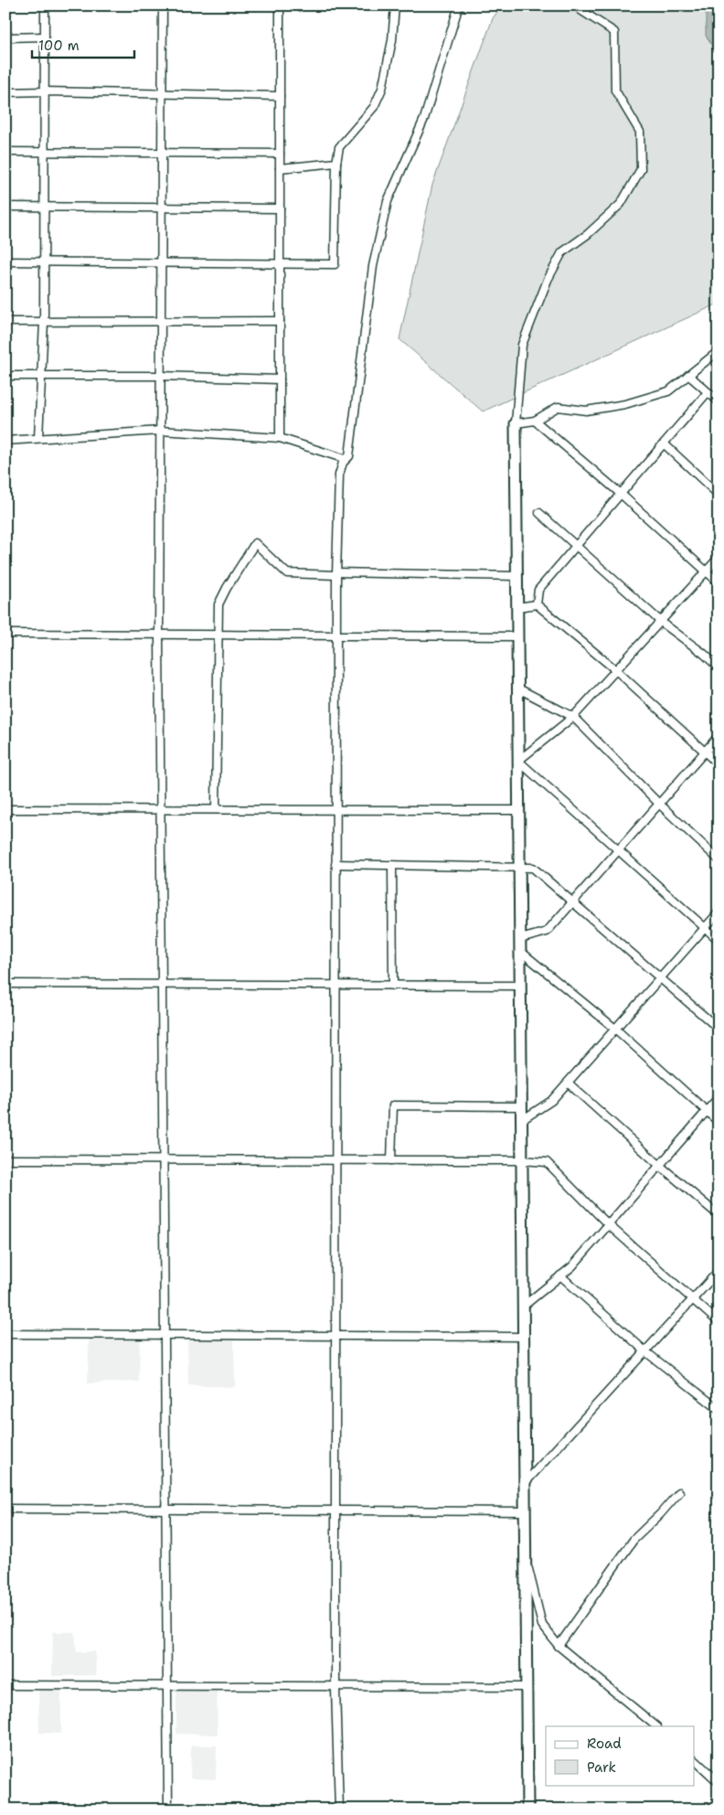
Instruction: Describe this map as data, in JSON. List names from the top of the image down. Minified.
{"legend":["Road","Park"],"scale_bar":"100 m"}
